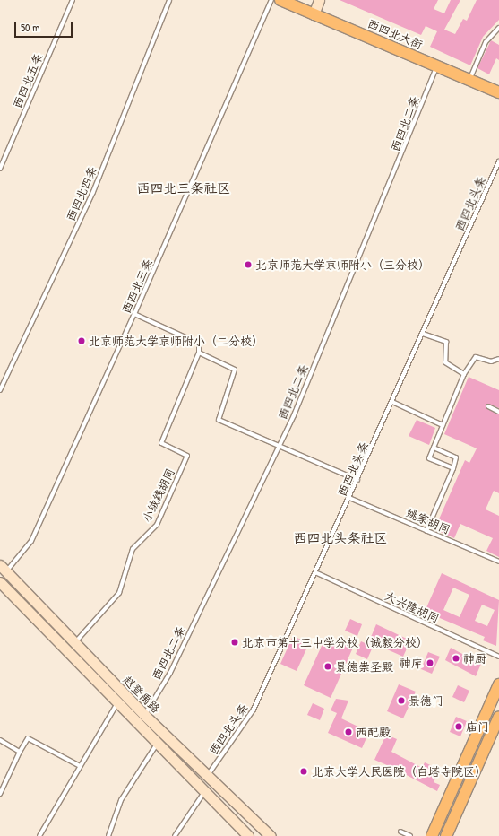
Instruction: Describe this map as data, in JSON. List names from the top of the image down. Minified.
{"streets":{"main road":["西四北大街","赵登禹路"],"lane":["西四北五条","西四北二条","西四北四条","西四北头条","西四北三条","小绒线胡同","姚家胡同","大兴隆胡同"]},"crossings":[["西四北大街","西四北二条"],["西四北二条","赵登禹路"],["西四北头条","姚家胡同"],["西四北头条","大兴隆胡同"],["西四北头条","赵登禹路"],["西四北三条","赵登禹路"],["小绒线胡同","赵登禹路"]],"districts":["西四北三条社区","西四北头条社区"],"places":["北京师范大学京师附小（三分校）","北京师范大学京师附小（二分校）","北京市第十三中学分校（诚毅分校）","神厨","神库","景德崇圣殿","景德门","庙门","西配殿","北京大学人民医院（白塔寺院区）"],"scale_bar":"50 m"}
